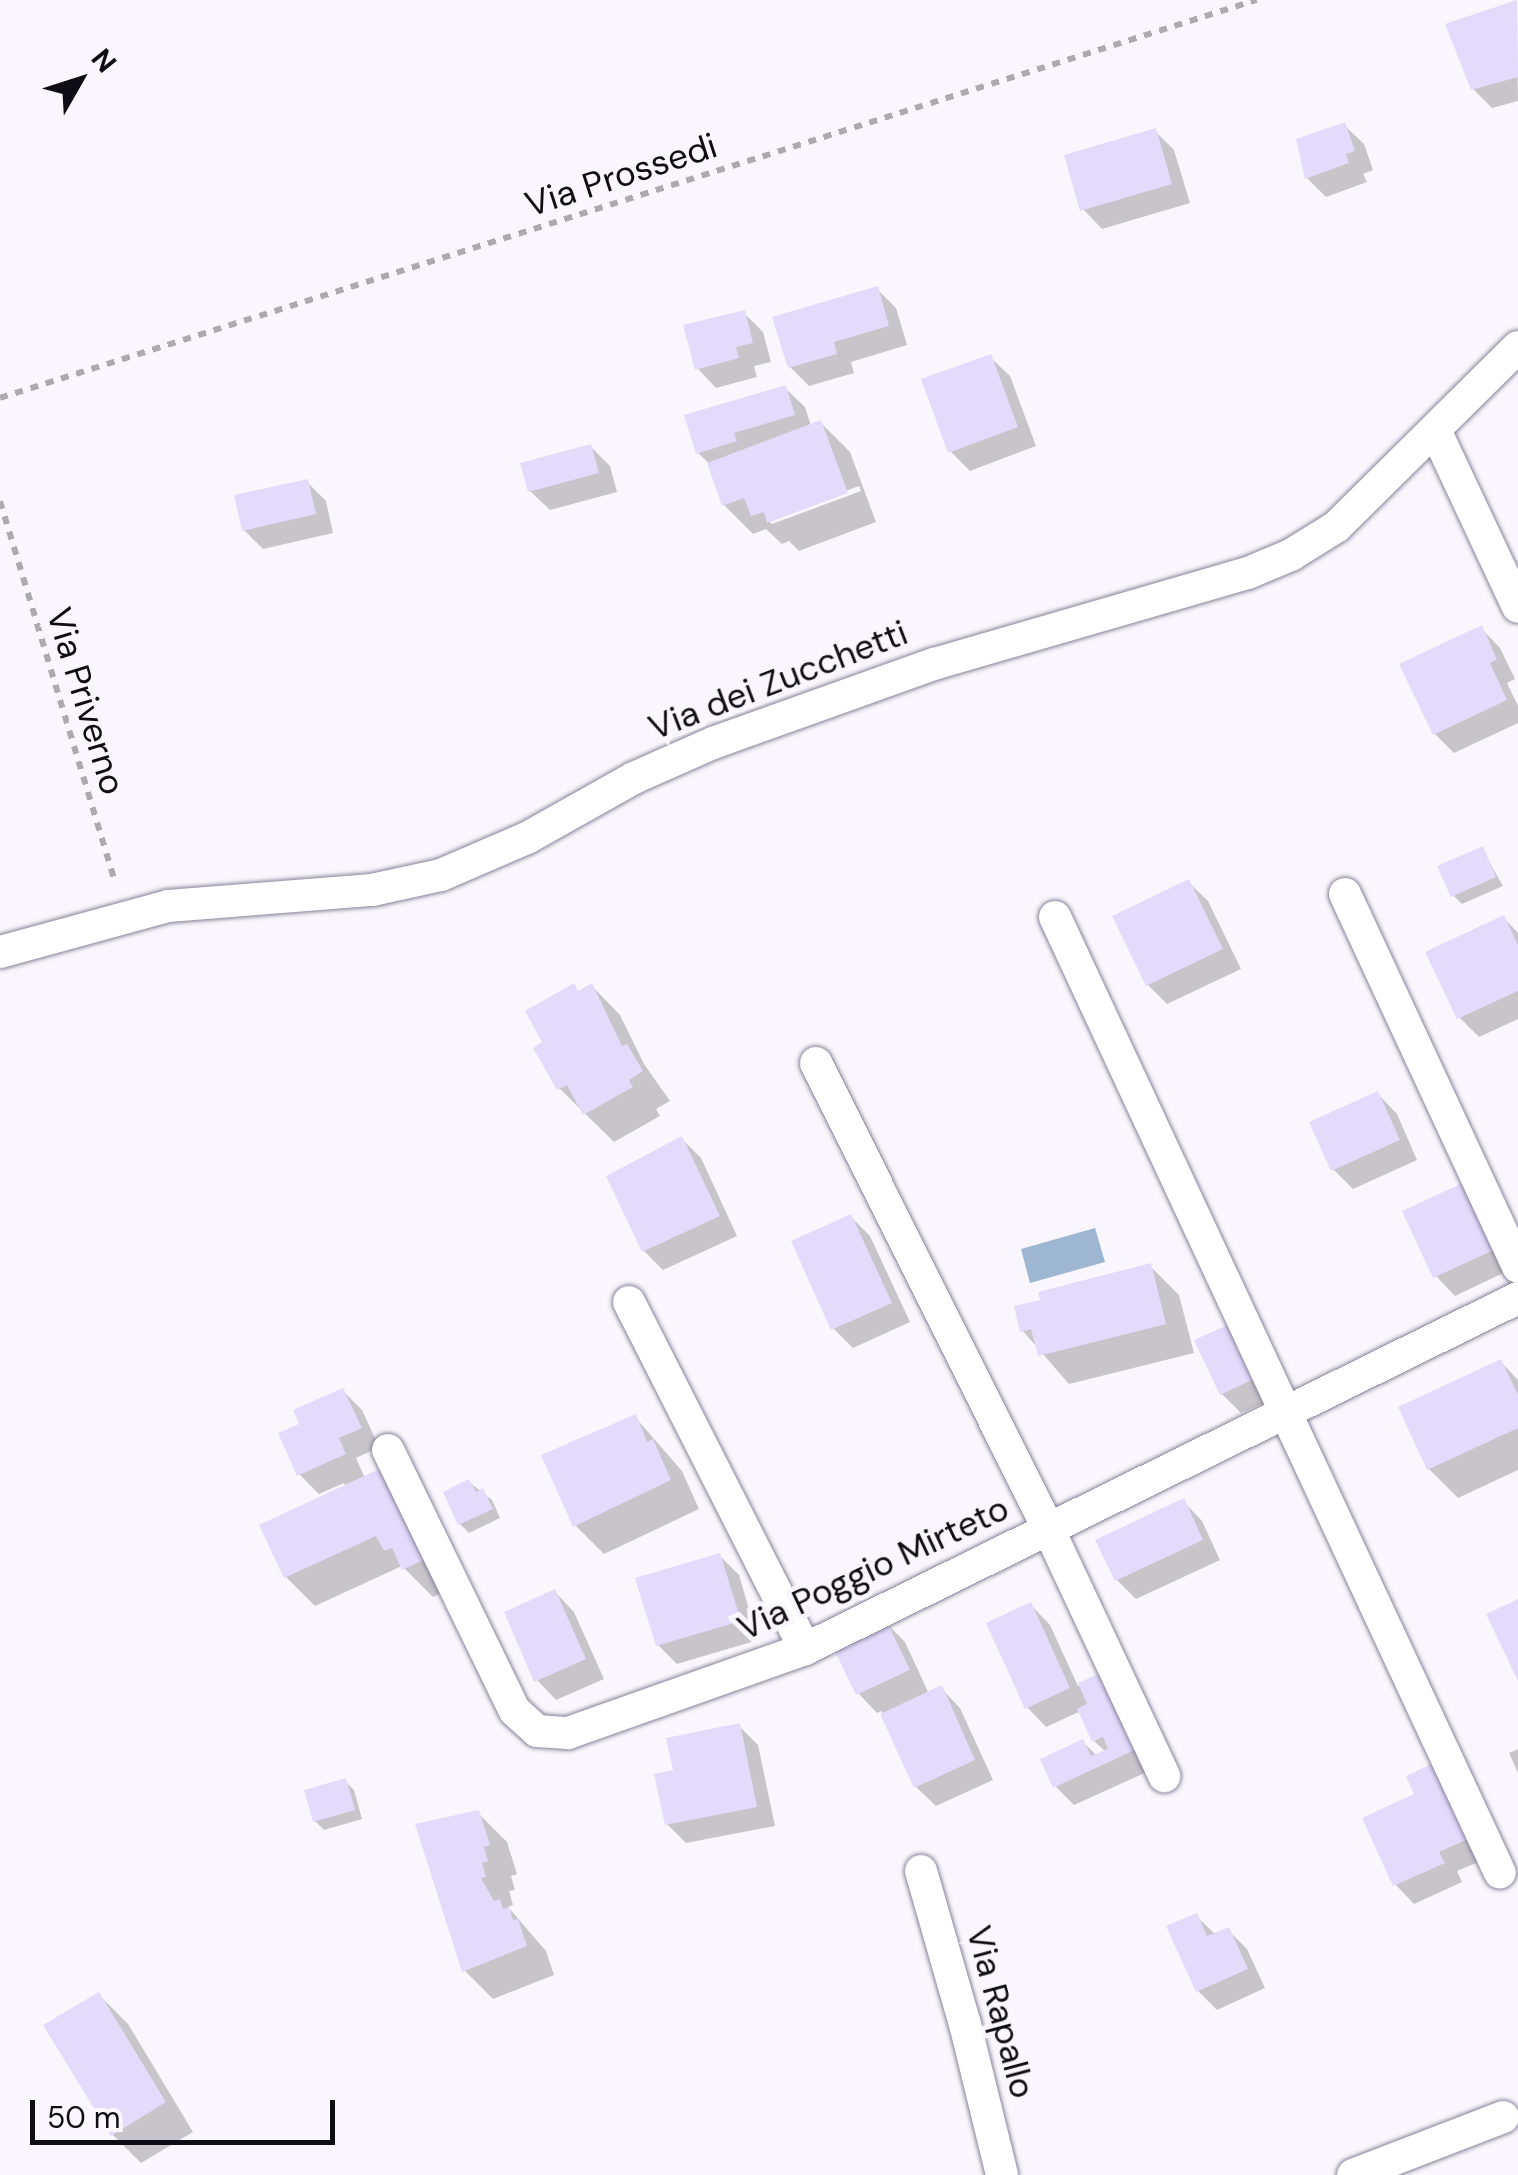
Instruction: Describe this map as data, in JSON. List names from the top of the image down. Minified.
{"streets":{"street":["Via dei Zucchetti","Via Poggio Mirteto","Via Rapallo"],"path":["Via Prossedi","Via Priverno"]},"crossings":[["Via dei Zucchetti","Via Priverno"]],"scale_bar":"50 m","north":"top right"}
